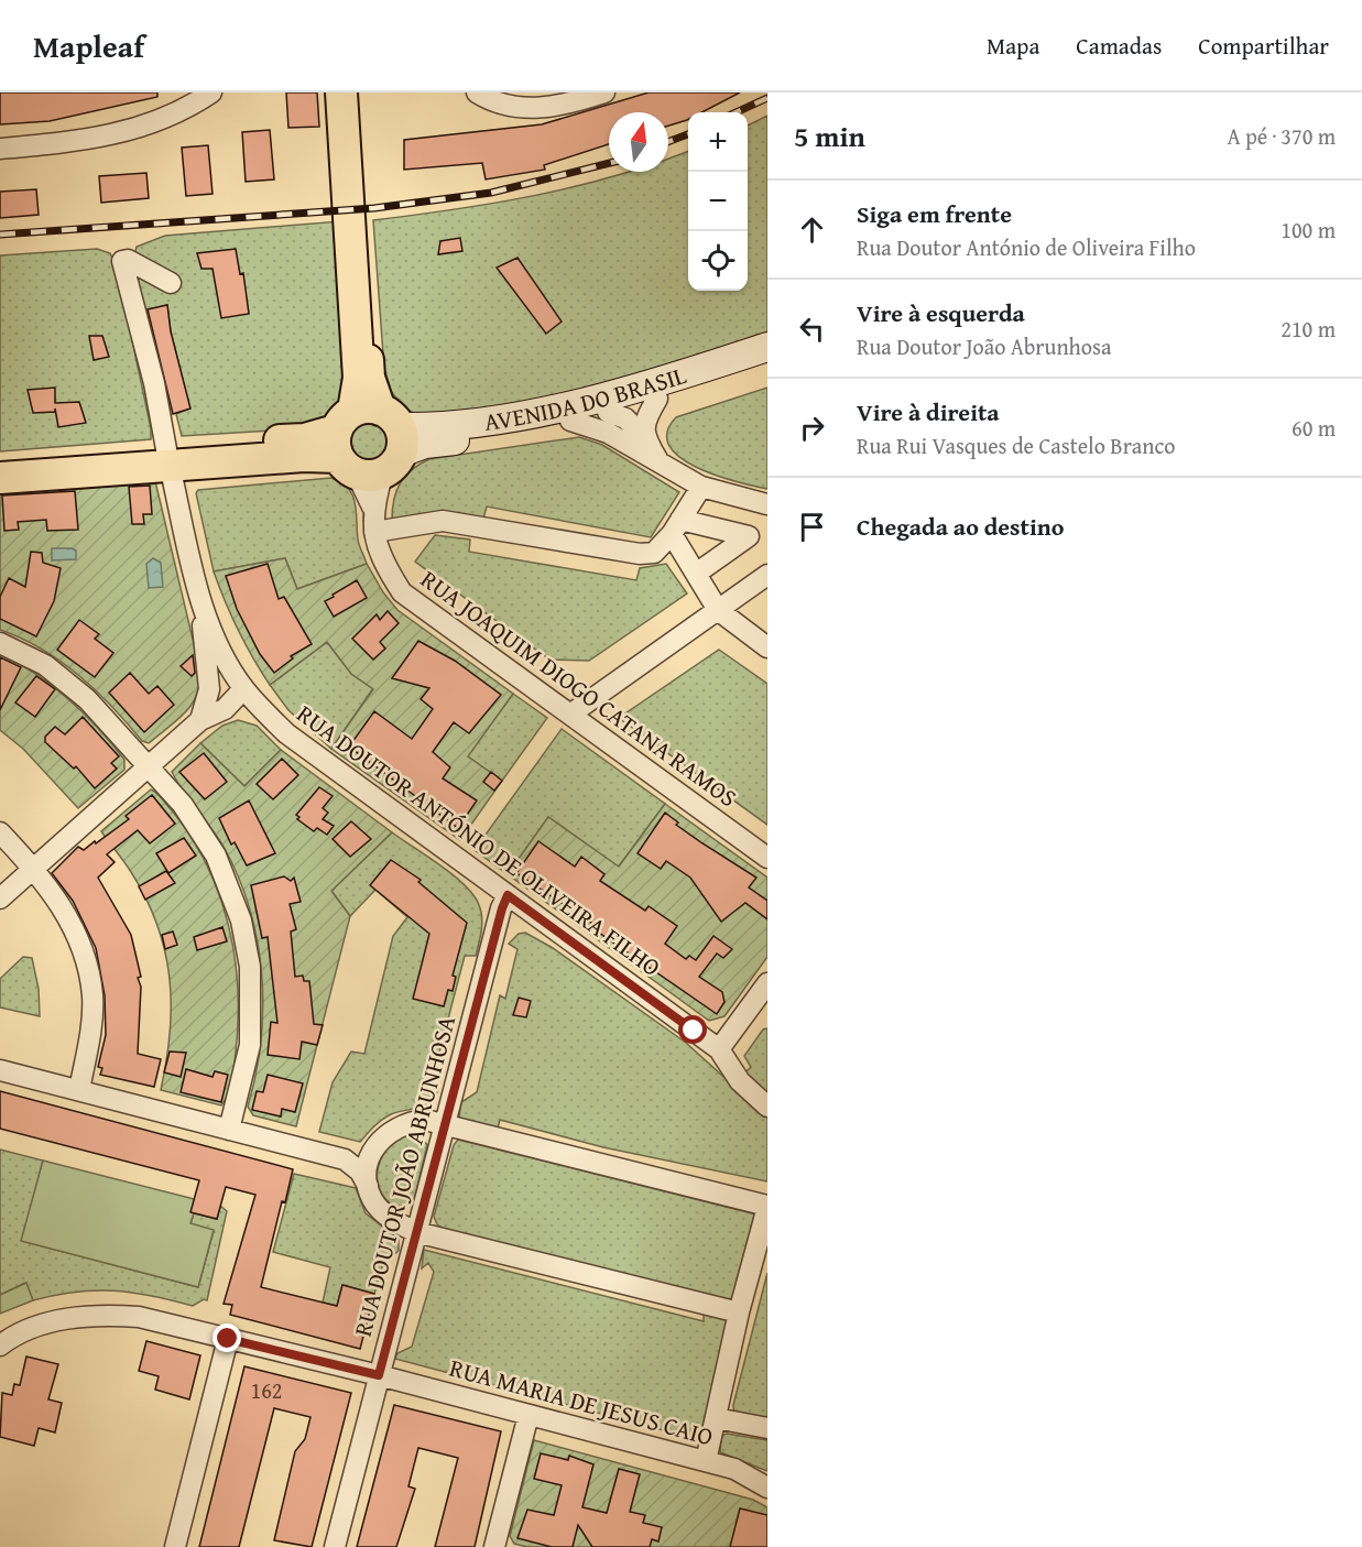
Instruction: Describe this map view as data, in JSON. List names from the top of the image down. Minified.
{"streets":{"main road":["AVENIDA DO BRASIL"],"street":["RUA JOAQUIM DIOGO CATANA RAMOS","RUA DOUTOR ANTÓNIO DE OLIVEIRA FILHO","RUA DOUTOR JOÃO ABRUNHOSA","RUA MARIA DE JESUS CAIO"]},"crossings":[["AVENIDA DO BRASIL","RUA JOAQUIM DIOGO CATANA RAMOS"],["AVENIDA DO BRASIL","RUA DOUTOR ANTÓNIO DE OLIVEIRA FILHO"],["RUA DOUTOR ANTÓNIO DE OLIVEIRA FILHO","RUA DOUTOR JOÃO ABRUNHOSA"],["RUA DOUTOR JOÃO ABRUNHOSA","RUA MARIA DE JESUS CAIO"]],"house_numbers":["162"],"north":"top","page":{"header":"Mapleaf","nav":["Mapa","Camadas","Compartilhar"],"heading":["5 min","A pé · 370 m"],"map_buttons":["+","−"],"list":[["Siga em frente","Rua Doutor António de Oliveira Filho","100 m"],["Vire à esquerda","Rua Doutor João Abrunhosa","210 m"],["Vire à direita","Rua Rui Vasques de Castelo Branco","60 m"],"Chegada ao destino"]}}
